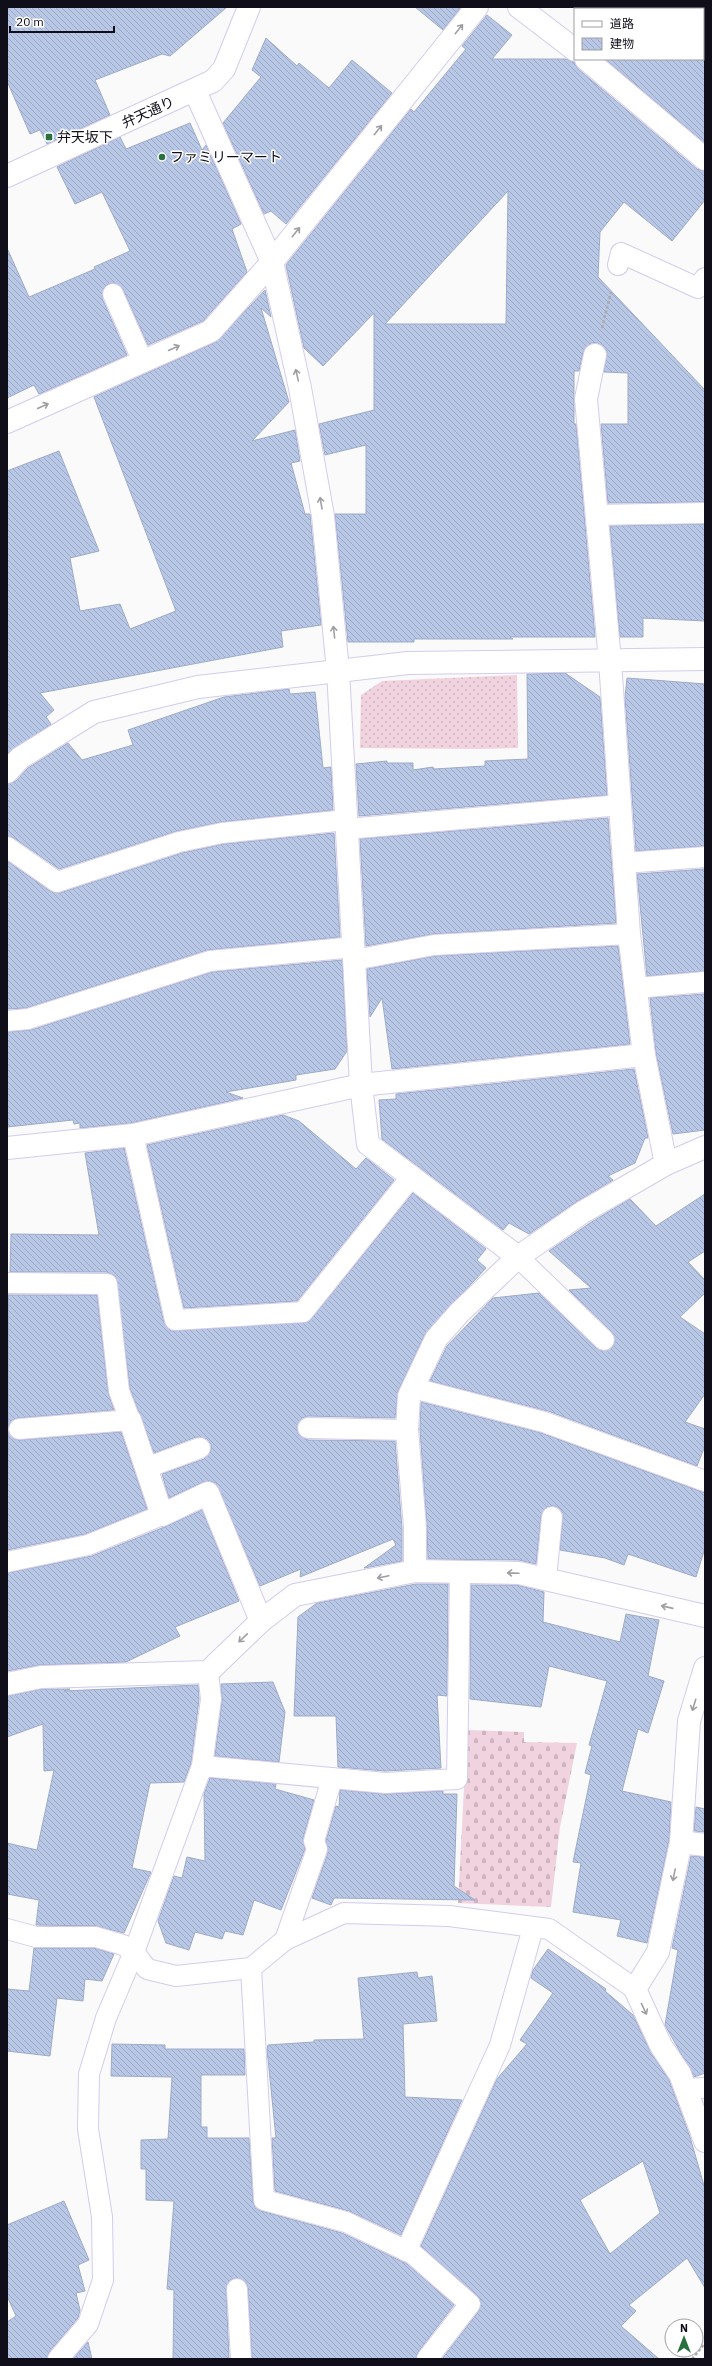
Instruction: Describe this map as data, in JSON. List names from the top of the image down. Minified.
{"streets":{"street":["弁天通り"]},"places":{"transit":["弁天坂下"],"other":["ファミリーマート"]},"legend":["道路","建物"],"scale_bar":"20 m","north":"top"}
